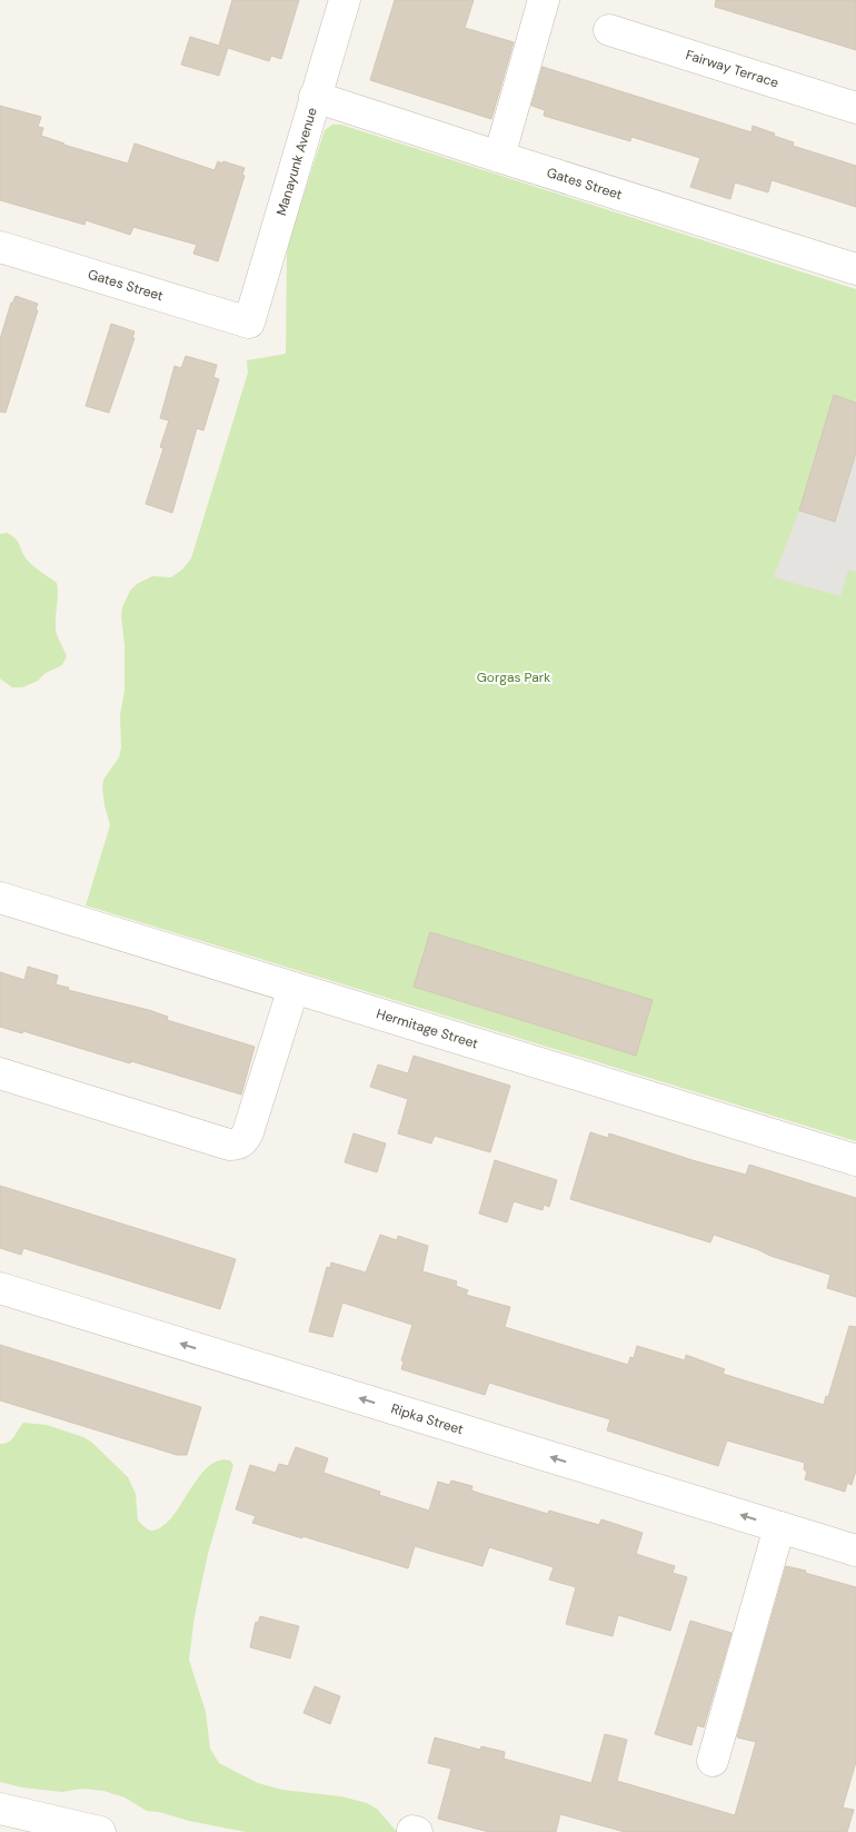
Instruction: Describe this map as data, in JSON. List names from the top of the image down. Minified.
{"streets":{"street":["Fairway Terrace","Manayunk Avenue","Gates Street","Hermitage Street","Ripka Street"]},"crossings":[["Manayunk Avenue","Gates Street"]],"one_way":["Ripka Street"],"parks":["Gorgas Park"]}
